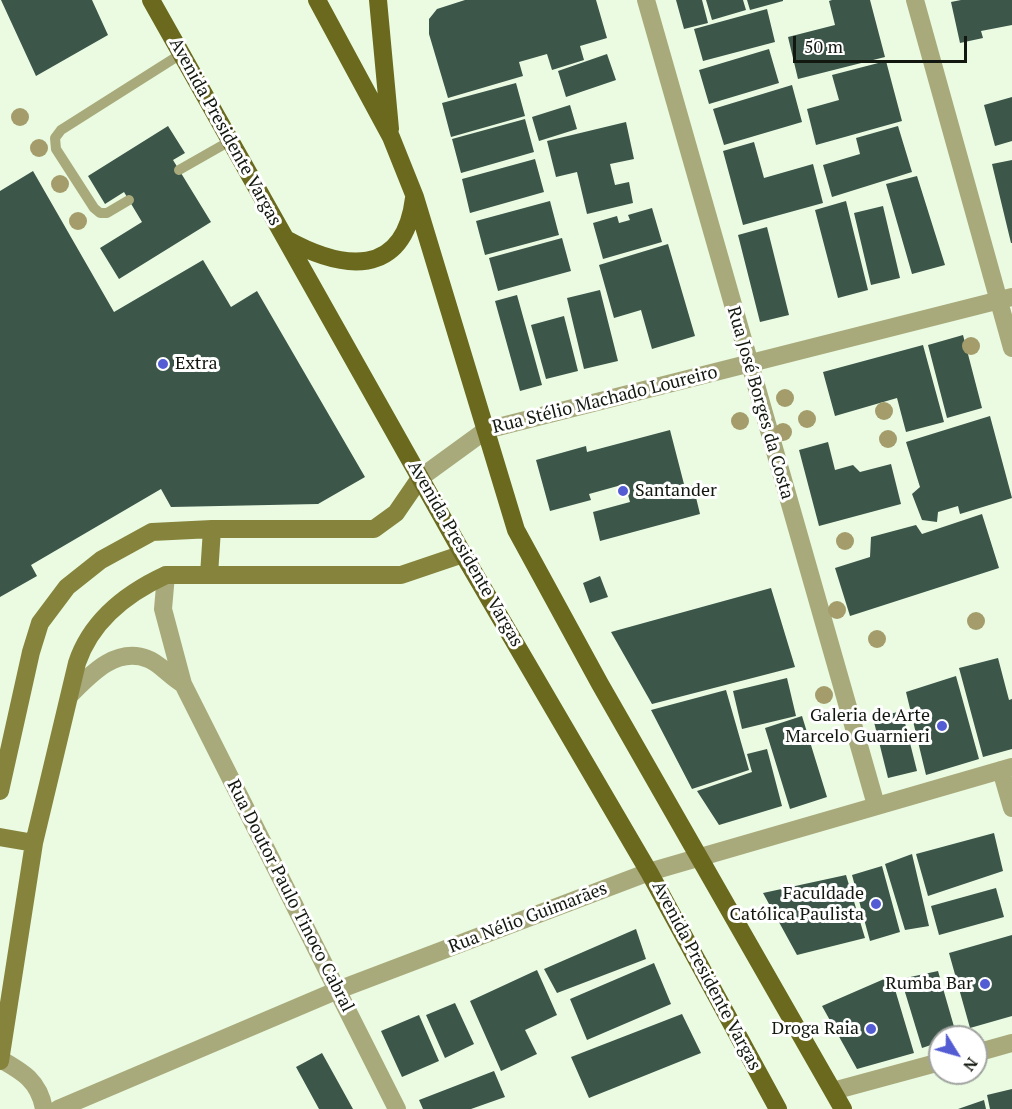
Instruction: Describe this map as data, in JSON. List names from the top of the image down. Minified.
{"streets":{"main road":["Avenida Presidente Vargas"],"street":["Rua Stélio Machado Loureiro","Rua José Borges da Costa","Rua Doutor Paulo Tinoco Cabral","Rua Nélio Guimarães"]},"crossings":[["Avenida Presidente Vargas","Rua Stélio Machado Loureiro"],["Avenida Presidente Vargas","Rua Nélio Guimarães"],["Rua Stélio Machado Loureiro","Rua José Borges da Costa"],["Rua José Borges da Costa","Rua Nélio Guimarães"],["Rua Doutor Paulo Tinoco Cabral","Rua Nélio Guimarães"]],"places":["Extra","Santander","Galeria de Arte Marcelo Guarnieri","Faculdade Católica Paulista","Rumba Bar","Droga Raia"],"scale_bar":"50 m","north":"bottom right"}
